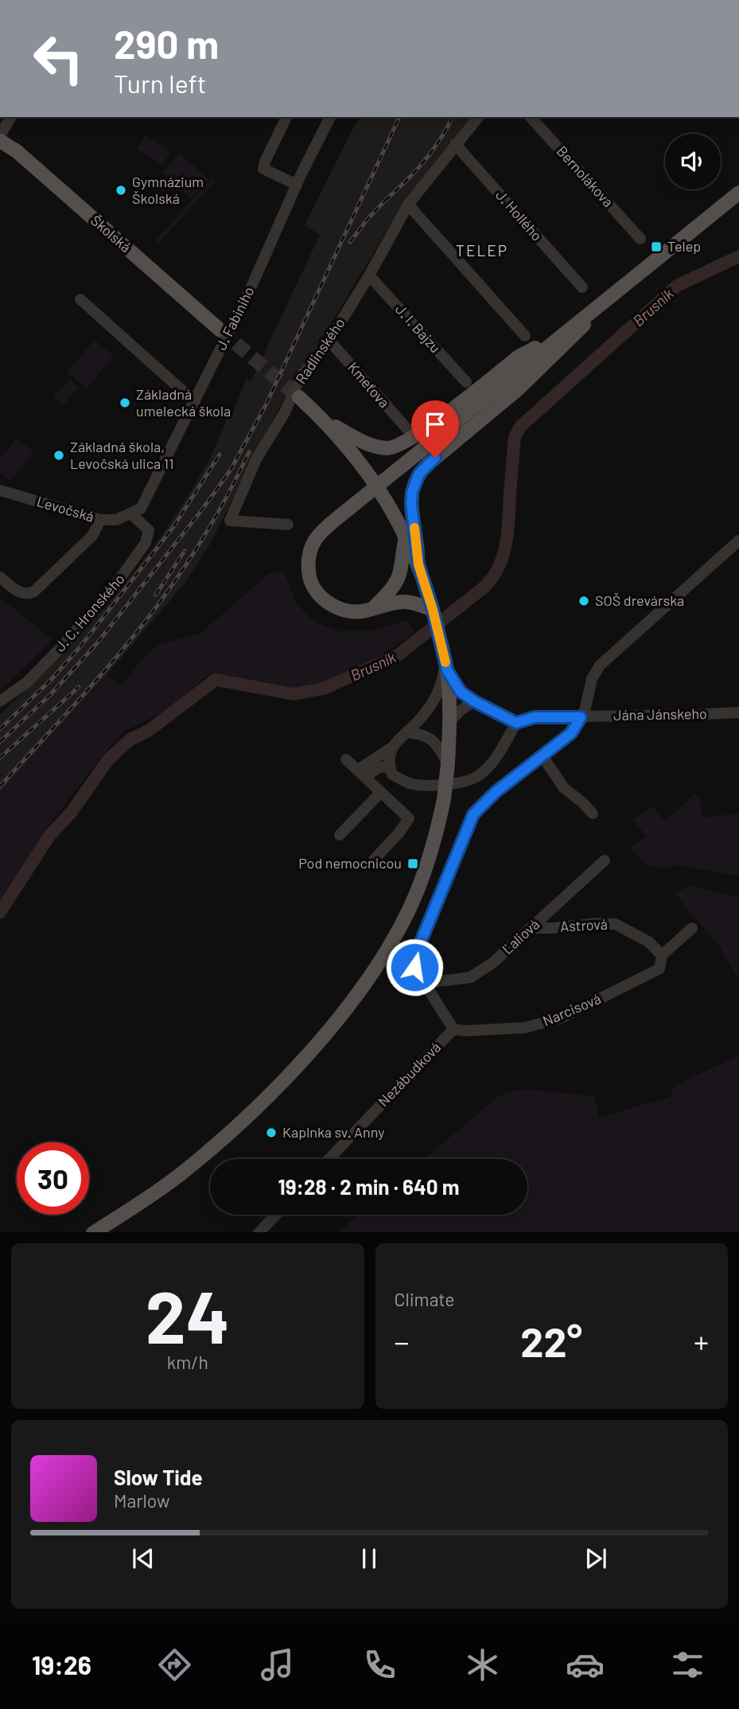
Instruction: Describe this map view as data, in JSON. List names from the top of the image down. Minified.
{"streets":{"main road":["Školská"],"street":["Bernolákova","J. Hollého","J. Fabiniho","J. I. Bajzu","Radlinského","Kmeťova","Levočská","J. C. Hronského","Jána Jánskeho","Astrová","Ľaliová","Narcisová","Nezábudková"]},"crossings":[["J. Hollého","Radlinského"],["J. Fabiniho","Levočská"],["J. Fabiniho","J. C. Hronského"],["J. I. Bajzu","Radlinského"],["Radlinského","Kmeťova"],["Levočská","J. C. Hronského"],["Astrová","Ľaliová"],["Astrová","Narcisová"],["Narcisová","Nezábudková"]],"districts":["TELEP"],"water":["Brusník"],"places":{"other":["Gymnázium Školská","Základná umelecká škola","Základná škola, Levočská ulica 11","SOŠ drevárska","Kaplnka sv. Anny"],"transit":["Telep","Pod nemocnicou"]},"page":{"turn":["290 m","Turn left"],"limit":"30","trip":"19:28 · 2 min · 640 m","tile":[["24","km/h"],"Climate"],"heat":["−","22°","+"],"song":["Slow Tide","Marlow"],"tabs":"19:26"}}
